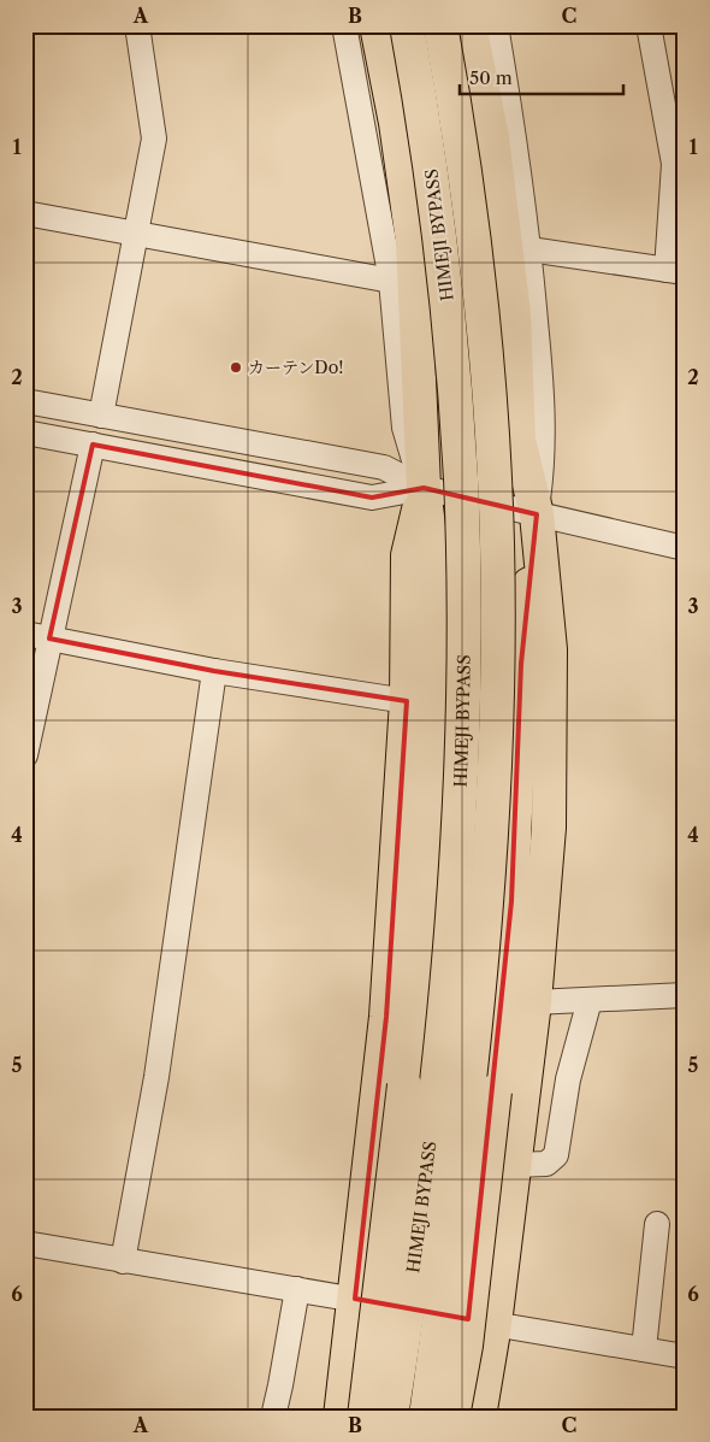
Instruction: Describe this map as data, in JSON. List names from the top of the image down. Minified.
{"streets":{"highway":["HIMEJI BYPASS"]},"places":["カーテンDo!"],"scale_bar":"50 m","grid":{"columns":["A","B","C"],"rows":["1","2","3","4","5","6"]}}
